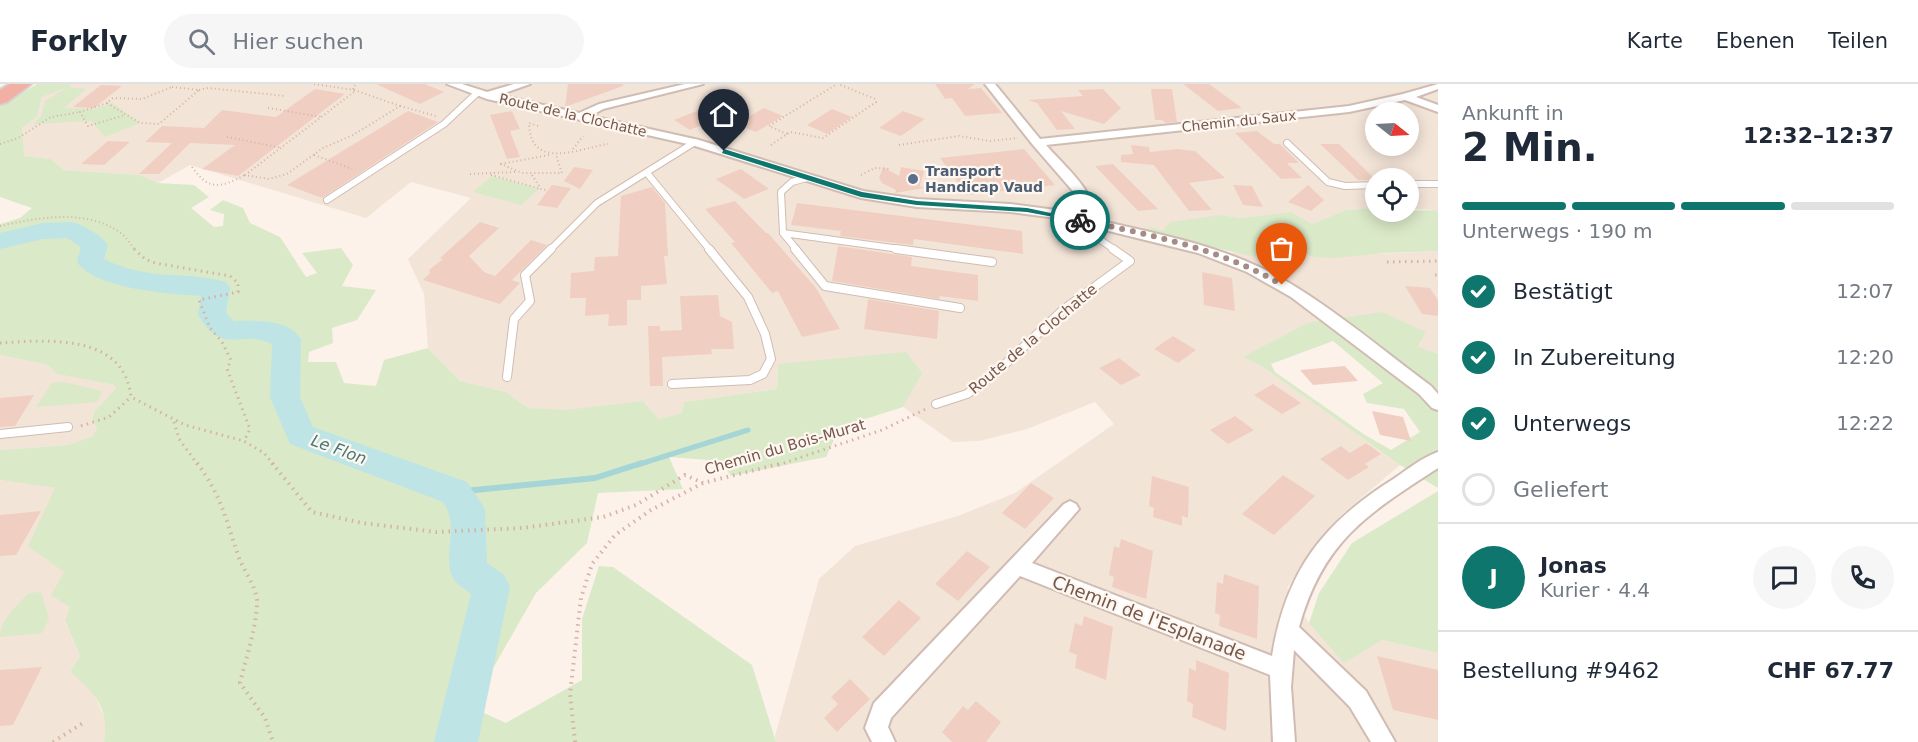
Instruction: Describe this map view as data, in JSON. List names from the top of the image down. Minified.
{"streets":{"street":["Route de la Clochatte","Chemin du Saux","Chemin de l'Esplanade"],"path":["Chemin du Bois-Murat"]},"crossings":[["Route de la Clochatte","Chemin du Bois-Murat"]],"water":["Le Flon"],"places":["Transport Handicap Vaud"],"north":"right","page":{"header":"Forkly","search":"Hier suchen","nav":["Karte","Ebenen","Teilen"],"heading":["2 Min.","Ankunft in","12:32–12:37"],"panel":["Jonas","Kurier · 4.4","Bestellung #9462","CHF 67.77"],"bar":"Unterwegs · 190 m","list":[["Bestätigt","12:07"],["In Zubereitung","12:20"],["Unterwegs","12:22"],"Geliefert"],"round":"J"}}
